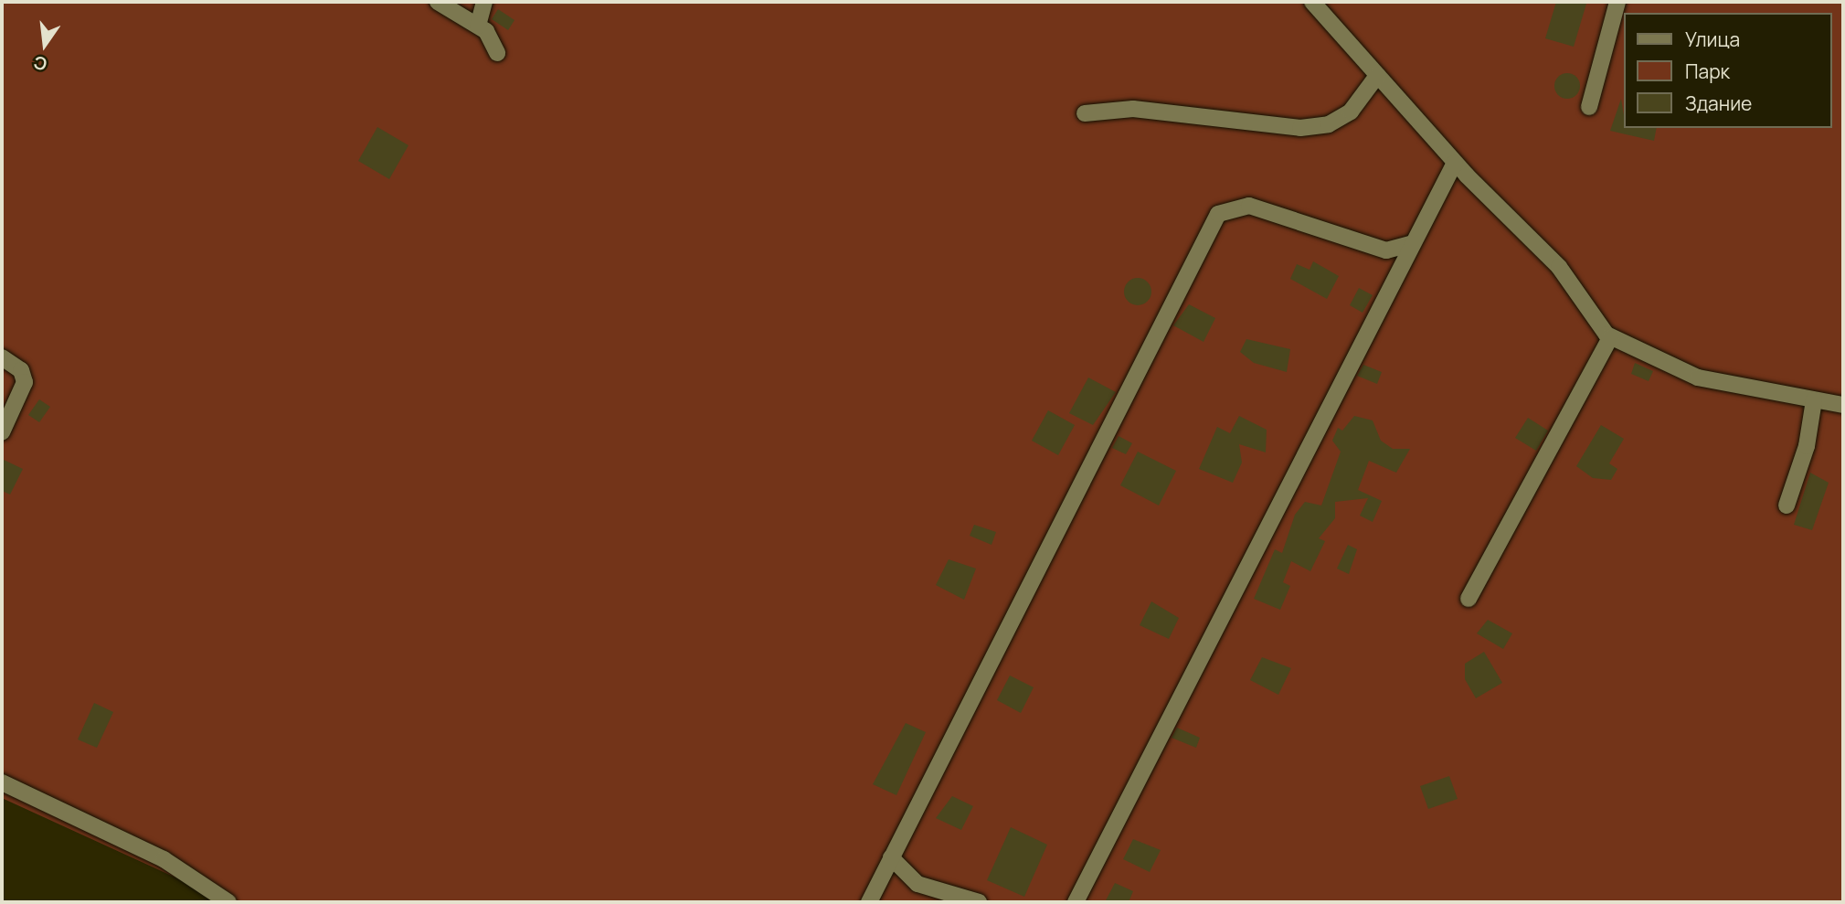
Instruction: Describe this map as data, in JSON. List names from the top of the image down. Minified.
{"legend":["Улица","Парк","Здание"],"north":"bottom"}
